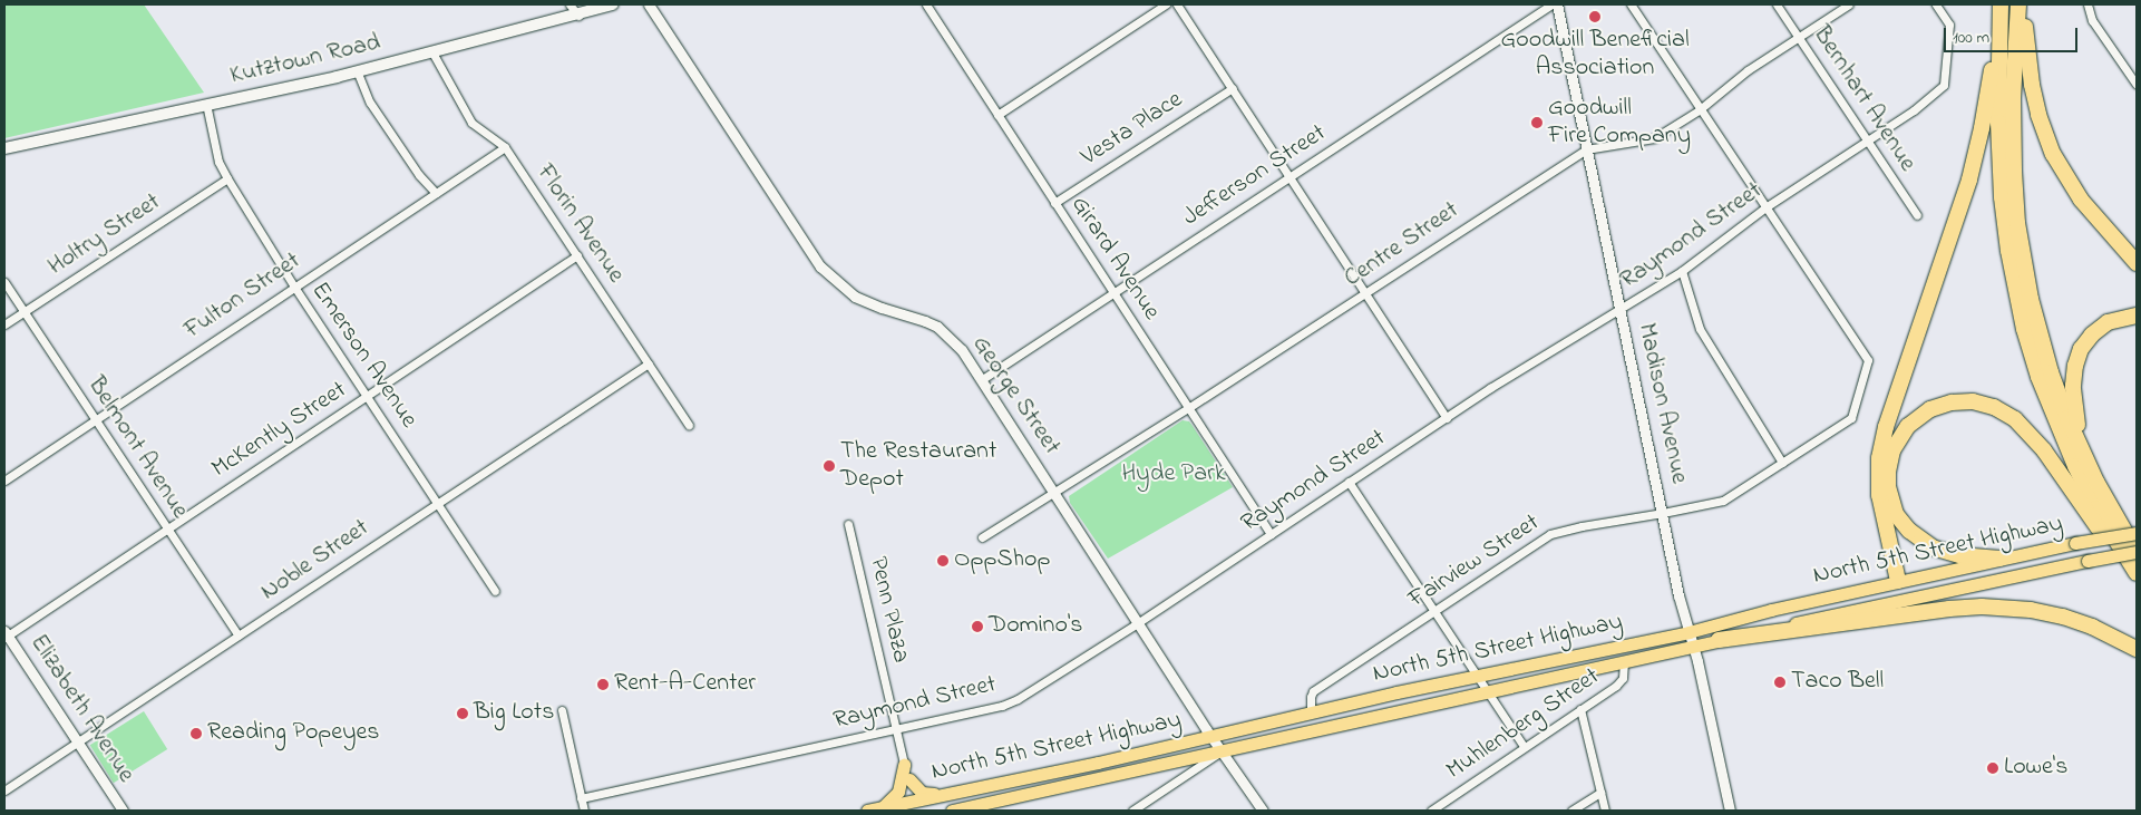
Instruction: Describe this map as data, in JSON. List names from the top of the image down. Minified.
{"streets":{"main road":["Kutztown Road","North 5th Street Highway"],"street":["Bernhart Avenue","Vesta Place","Jefferson Street","Florin Avenue","Holtry Street","Raymond Street","Centre Street","Girard Avenue","Fulton Street","Emerson Avenue","George Street","Madison Avenue","McKently Street","Belmont Avenue","Noble Street","Fairview Street","Penn Plaza","Elizabeth Avenue","Muhlenberg Street"]},"crossings":[["Kutztown Road","Florin Avenue"],["Kutztown Road","Emerson Avenue"],["Bernhart Avenue","Raymond Street"],["Bernhart Avenue","Centre Street"],["Vesta Place","Girard Avenue"],["Jefferson Street","Girard Avenue"],["Jefferson Street","George Street"],["Florin Avenue","Fulton Street"],["Florin Avenue","McKently Street"],["Florin Avenue","Noble Street"],["Holtry Street","Emerson Avenue"],["Holtry Street","Belmont Avenue"],["Raymond Street","Girard Avenue"],["Raymond Street","George Street"],["Raymond Street","Madison Avenue"],["Raymond Street","Fairview Street"],["Raymond Street","Penn Plaza"],["Centre Street","Girard Avenue"],["Centre Street","George Street"],["Centre Street","Madison Avenue"],["Centre Street","Fairview Street"],["Fulton Street","Emerson Avenue"],["Fulton Street","Belmont Avenue"],["Emerson Avenue","McKently Street"],["Emerson Avenue","Noble Street"],["George Street","North 5th Street Highway"],["Madison Avenue","North 5th Street Highway"],["Madison Avenue","Fairview Street"],["McKently Street","Belmont Avenue"],["McKently Street","Elizabeth Avenue"],["Belmont Avenue","Noble Street"],["North 5th Street Highway","Fairview Street"],["North 5th Street Highway","Penn Plaza"],["North 5th Street Highway","Muhlenberg Street"],["Noble Street","Elizabeth Avenue"]],"parks":["Hyde Park"],"places":["Goodwill Beneficial Association","Goodwill Fire Company","The Restaurant Depot","OppShop","Domino's","Taco Bell","Rent-A-Center","Big Lots","Reading Popeyes","Lowe's"],"scale_bar":"100 m"}
